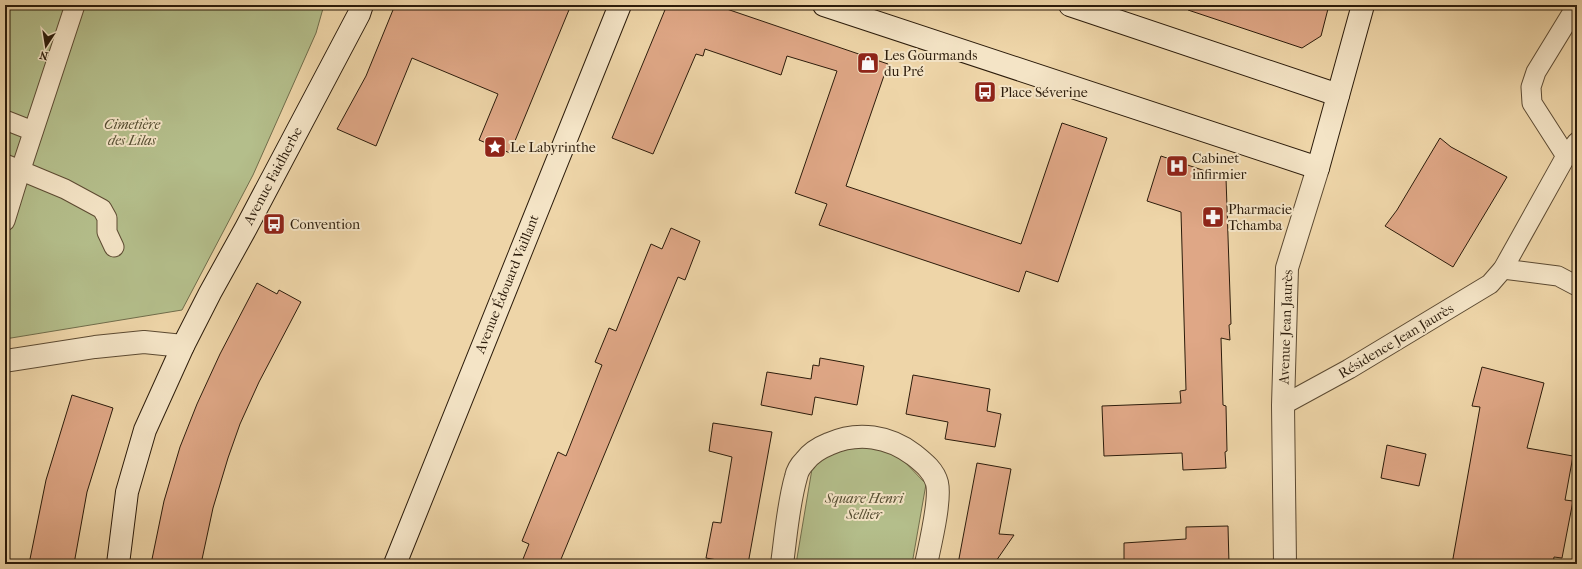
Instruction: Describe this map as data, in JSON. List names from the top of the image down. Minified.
{"streets":{"street":["Avenue Faidherbe","Avenue Édouard Vaillant","Avenue Jean Jaurès"],"lane":["Résidence Jean Jaurès"]},"crossings":[["Avenue Jean Jaurès","Résidence Jean Jaurès"]],"parks":["Cimetière des Lilas","Square Henri Sellier"],"places":{"shop":["Les Gourmands du Pré"],"bus stop":["Place Séverine","Convention"],"place":["Le Labyrinthe"],"hospital":["Cabinet infirmier"],"pharmacy":["Pharmacie Tchamba"]},"north":"bottom"}
